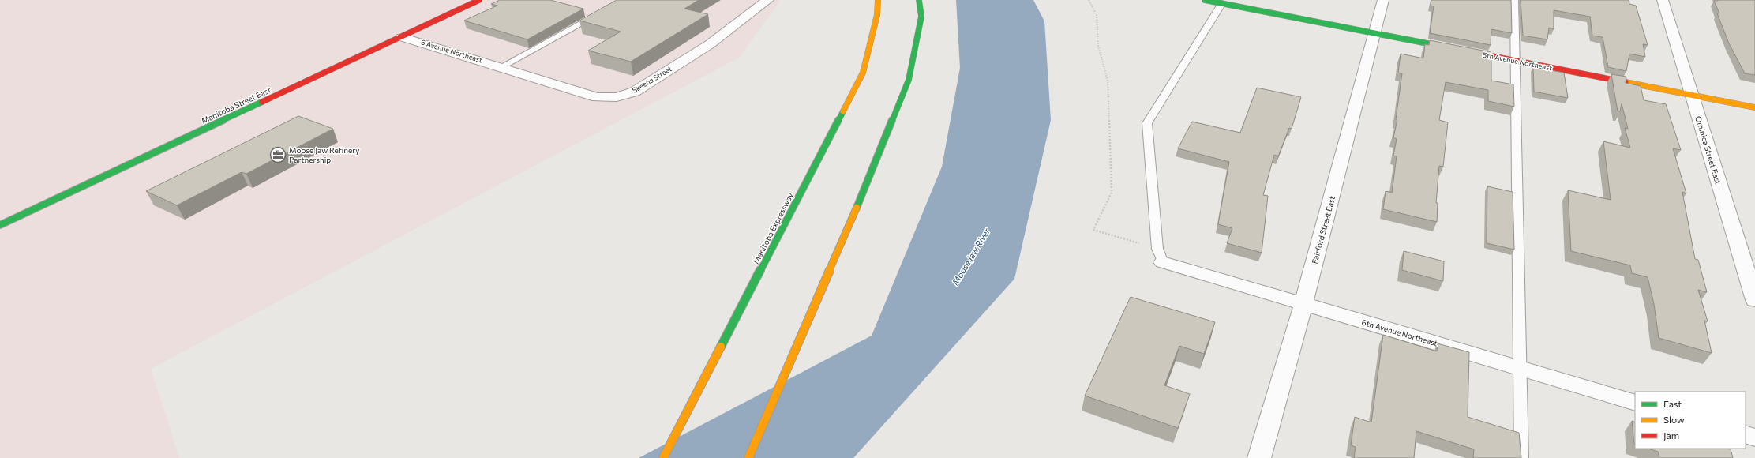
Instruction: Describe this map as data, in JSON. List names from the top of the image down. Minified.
{"streets":{"main road":["5th Avenue Northeast","Manitoba Street East","Manitoba Expressway"],"street":["6 Avenue Northeast","Skeena Street","Ominica Street East","Fairford Street East","6th Avenue Northeast"]},"crossings":[["6 Avenue Northeast","Skeena Street"],["6 Avenue Northeast","Manitoba Street East"],["5th Avenue Northeast","Ominica Street East"],["5th Avenue Northeast","Fairford Street East"],["Fairford Street East","6th Avenue Northeast"]],"water":["Moose Jaw River"],"places":{"office":["Moose Jaw Refinery Partnership"]},"legend":["Fast","Slow","Jam"]}
